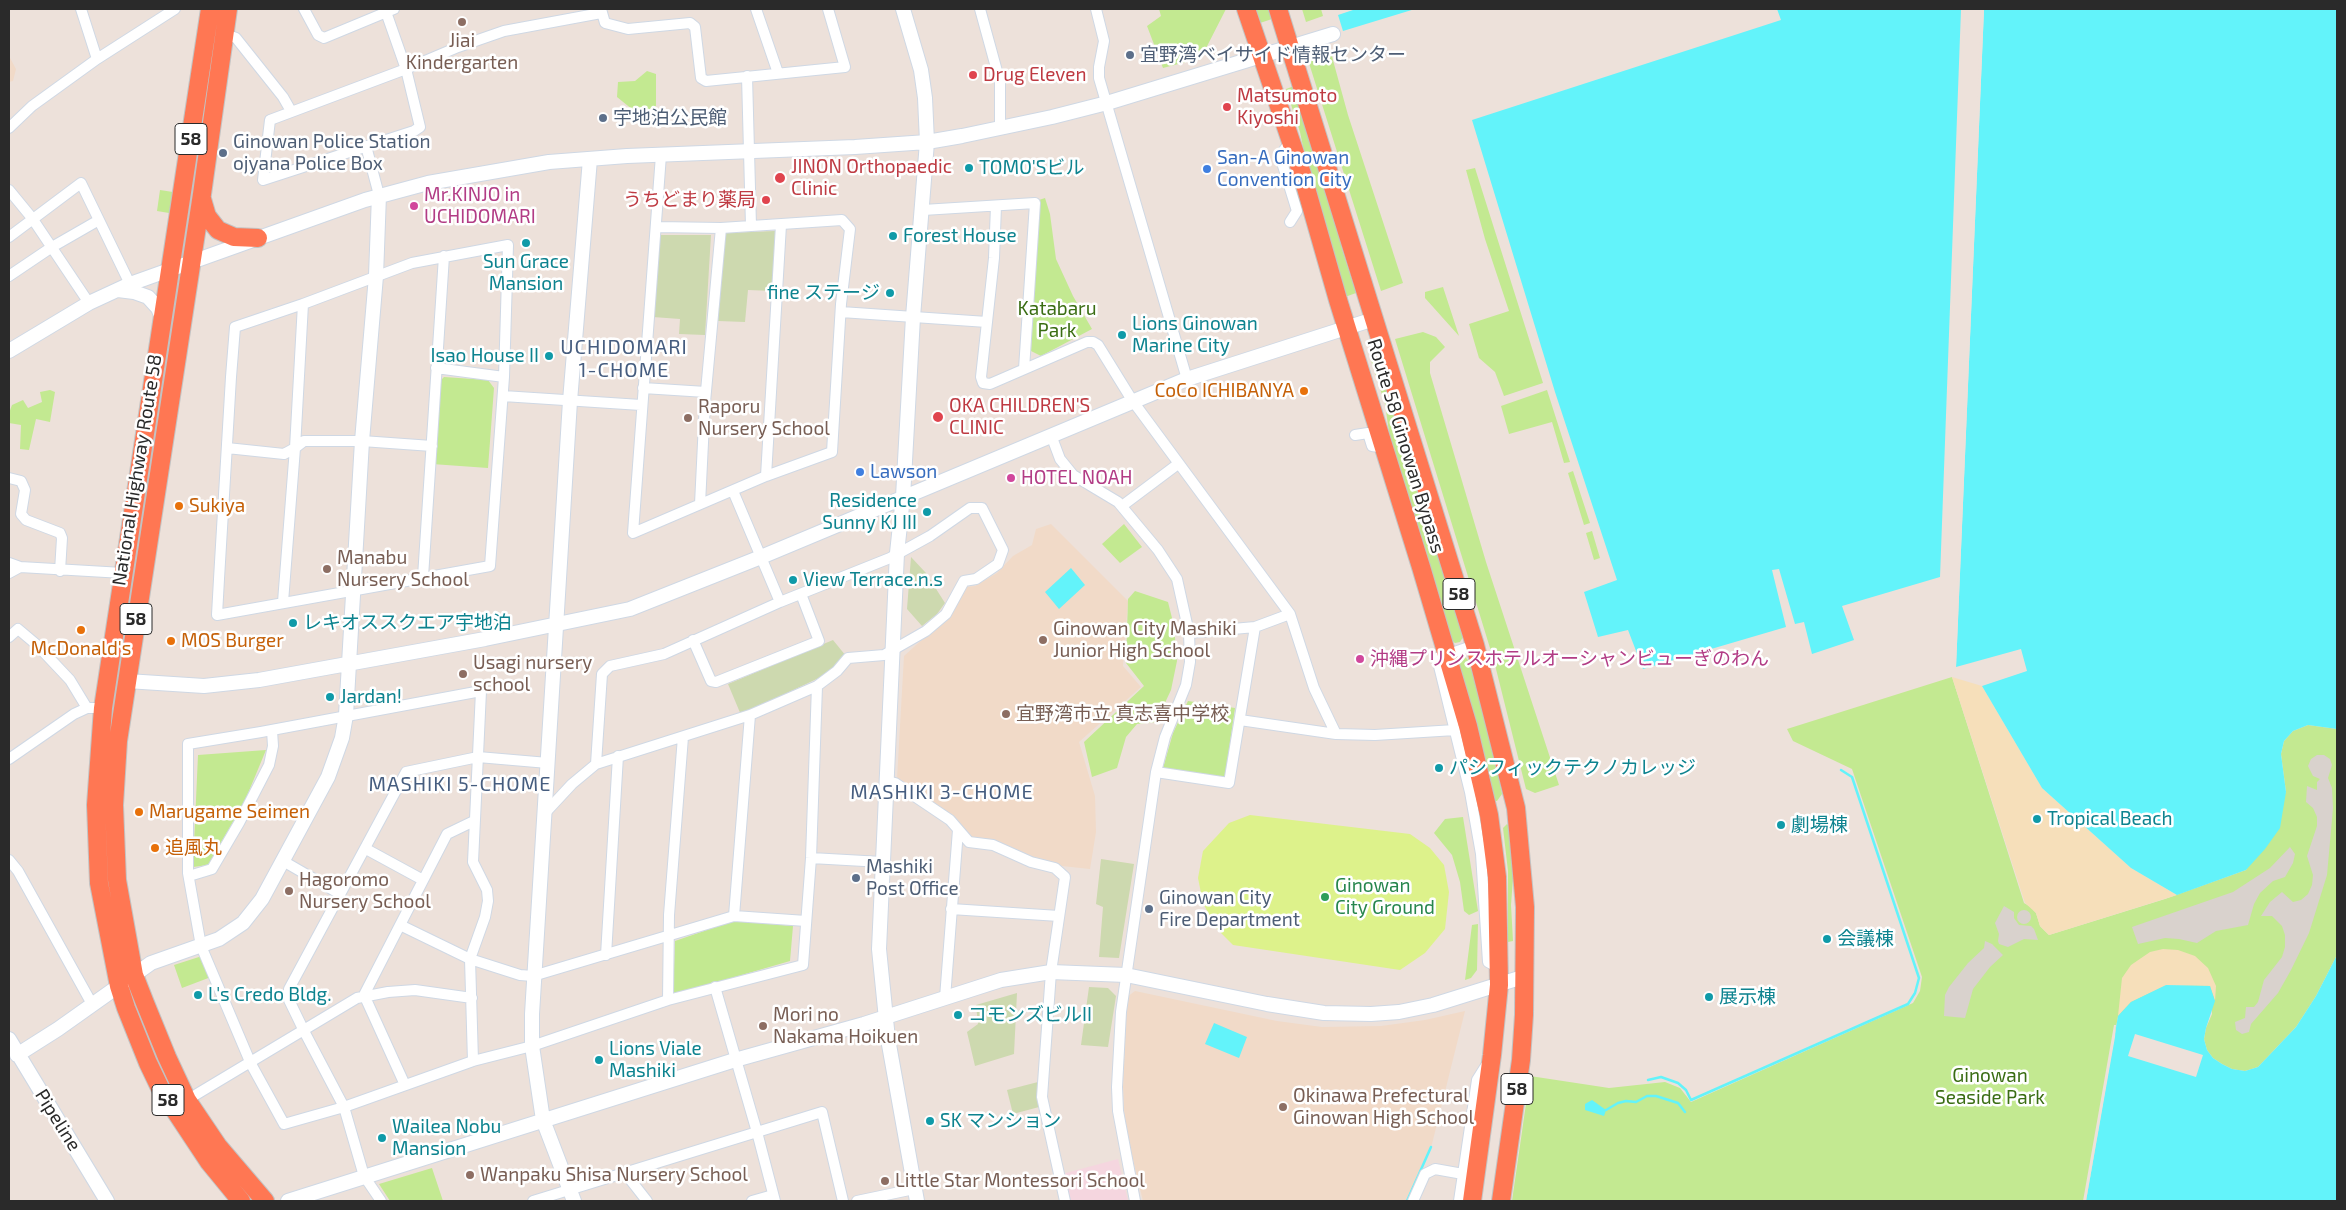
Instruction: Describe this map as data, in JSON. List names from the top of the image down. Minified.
{"streets":{"highway":["58","Route 58 Ginowan Bypass","National Highway Route 58"],"street":["Pipeline"]},"districts":["UCHIDOMARI 1-CHOME","MASHIKI 5-CHOME","MASHIKI 3-CHOME"],"parks":["Katabaru Park","Ginowan Seaside Park"],"places":["Jiai Kindergarten","宜野湾ベイサイド情報センター","Drug Eleven","Matsumoto Kiyoshi","宇地泊公民館","Ginowan Police Station ojyana Police Box","TOMO'Sビル","San-A Ginowan Convention City","JINON Orthopaedic Clinic","うちどまり薬局","Mr.KINJO in UCHIDOMARI","Forest House","Sun Grace Mansion","fine ステージ","Lions Ginowan Marine City","Isao House II","CoCo ICHIBANYA","OKA CHILDREN'S CLINIC","Raporu Nursery School","Lawson","HOTEL NOAH","Sukiya","Residence Sunny KJ III","Manabu Nursery School","View Terrace.n.s","レキオススクエア宇地泊","McDonald's","Ginowan City Mashiki Junior High School","MOS Burger","沖縄プリンスホテルオーシャンビューぎのわん","Usagi nursery school","Jardan!","宜野湾市立 真志喜中学校","パシフィックテクノカレッジ","Marugame Seimen","Tropical Beach","劇場棟","追風丸","Mashiki Post Office","Hagoromo Nursery School","Ginowan City Ground","Ginowan City Fire Department","会議棟","L's Credo Bldg.","展示棟","コモンズビルII","Mori no Nakama Hoikuen","Lions Viale Mashiki","Okinawa Prefectural Ginowan High School","SK マンション","Wailea Nobu Mansion","Wanpaku Shisa Nursery School","Little Star Montessori School"]}
